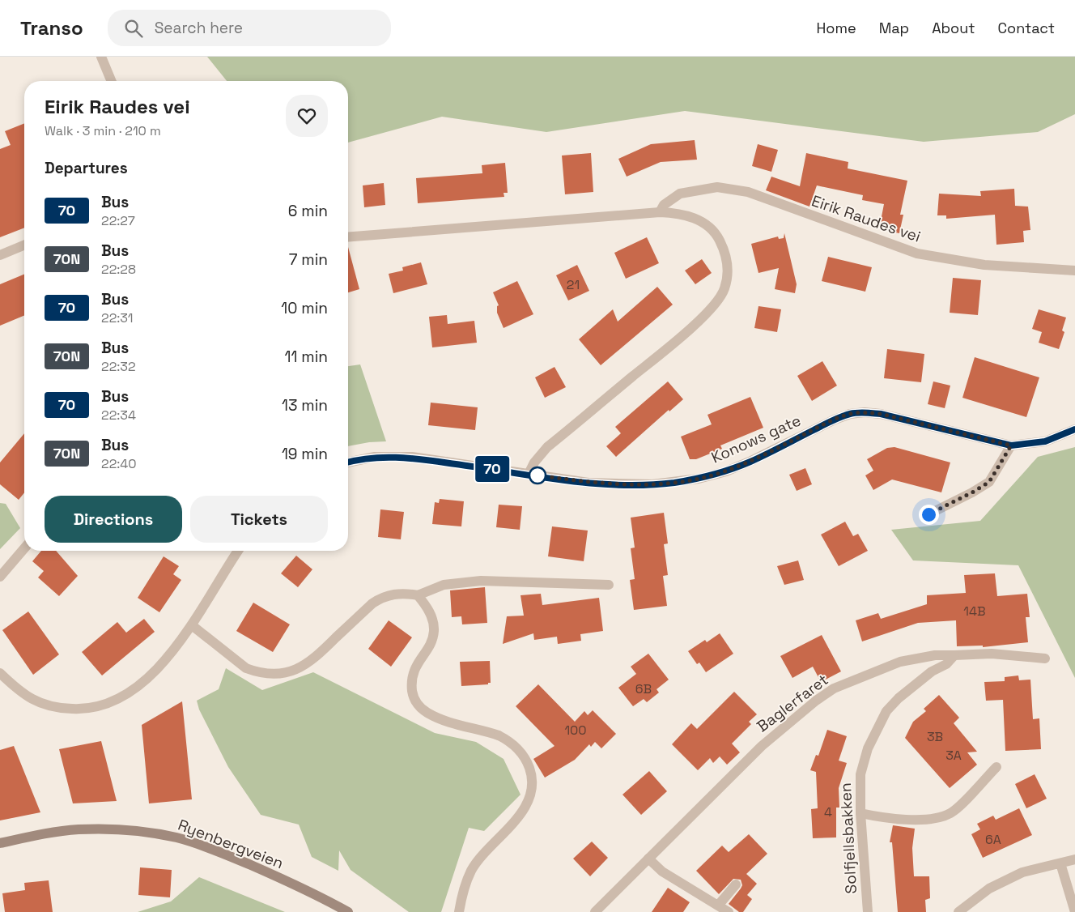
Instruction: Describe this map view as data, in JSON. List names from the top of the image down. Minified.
{"streets":{"main road":["Ryenbergveien"],"street":["Eirik Raudes vei","Konows gate","Baglerfaret","Solfjellsbakken"]},"crossings":[["Baglerfaret","Solfjellsbakken"]],"lines":["bus line 70"],"house_numbers":["21","14B","6B","100","3B","3A","4","6A"],"page":{"header":"Transo","search":"Search here","nav":["Home","Map","About","Contact"],"on_map":"70","heading":[["Eirik Raudes vei","Walk · 3 min · 210 m"],"Departures"],"list":[{"mark":"70","name":"Bus","note":"22:27","value":"6 min"},{"mark":"70N","name":"Bus","note":"22:28","value":"7 min"},{"mark":"70","name":"Bus","note":"22:31","value":"10 min"},{"mark":"70N","name":"Bus","note":"22:32","value":"11 min"},{"mark":"70","name":"Bus","note":"22:34","value":"13 min"},{"mark":"70N","name":"Bus","note":"22:40","value":"19 min"}],"buttons":["Directions","Tickets"]}}
